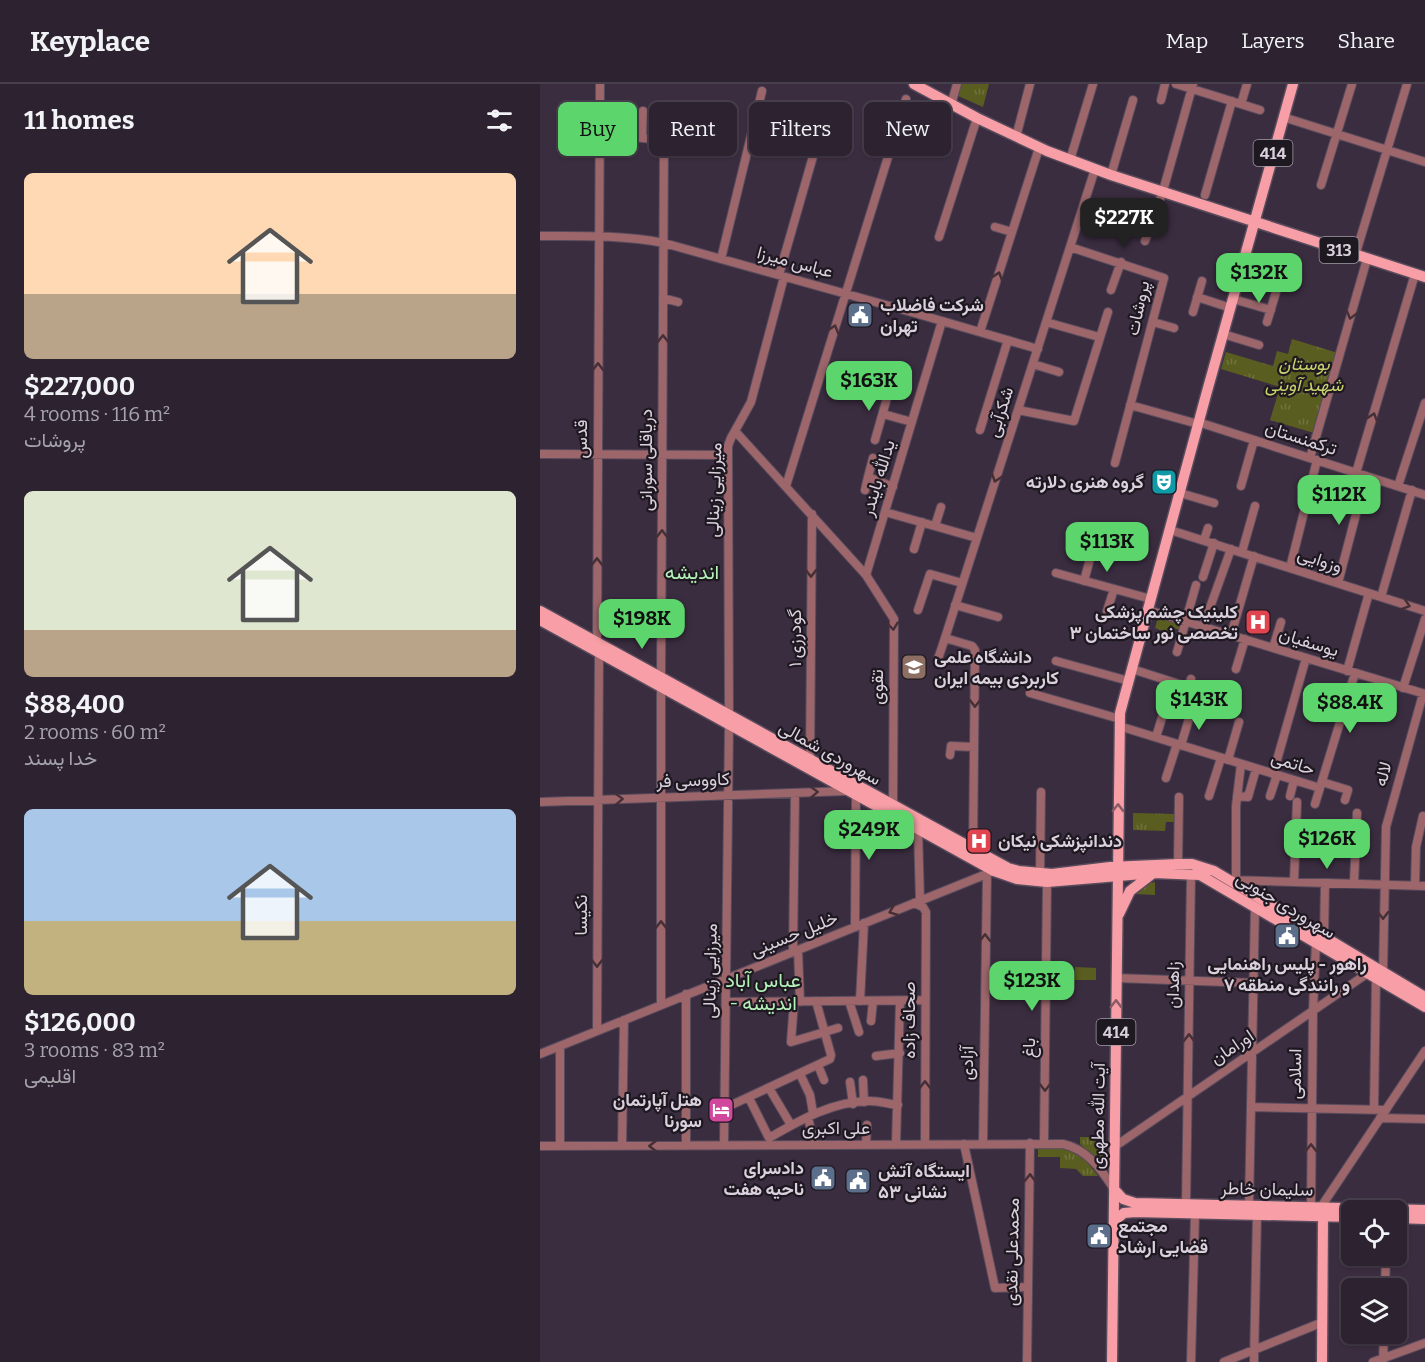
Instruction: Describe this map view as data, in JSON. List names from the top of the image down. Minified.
{"streets":{"main road":["414","313","سهروردی شمالی","سهروردی جنوبی","آیت الله مطهری","سلیمان خاطر"],"street":["عباس میرزا","پروشات","شکرآبی","ترکمنستان","قدس","دریاقلی سورانی","یدالله بایندر","میرزایی زینالی","وزوایی","گودرزی ۱","یوسفیان","تقوی","حاتمی","لاله","کاووسی فر","نکیسا","خلیل حسینی","زاهدان","صحاف زاده","اورامان","باغ","آزادی","اسلامی","علی‌ اکبری","محمدعلی نقدی"]},"crossings":[["414","313"],["414","آیت الله مطهری"],["414","علی‌ اکبری"],["414","سلیمان خاطر"],["313","شکرآبی"],["313","آیت الله مطهری"],["عباس میرزا","شکرآبی"],["عباس میرزا","قدس"],["عباس میرزا","دریاقلی سورانی"],["عباس میرزا","یدالله بایندر"],["عباس میرزا","میرزایی زینالی"],["پروشات","شکرآبی"],["ترکمنستان","آیت الله مطهری"],["قدس","سهروردی شمالی"],["قدس","کاووسی فر"],["قدس","نکیسا"],["دریاقلی سورانی","سهروردی شمالی"],["دریاقلی سورانی","کاووسی فر"],["دریاقلی سورانی","خلیل حسینی"],["یدالله بایندر","تقوی"],["میرزایی زینالی","تقوی"],["میرزایی زینالی","سهروردی شمالی"],["میرزایی زینالی","کاووسی فر"],["میرزایی زینالی","خلیل حسینی"],["میرزایی زینالی","علی‌ اکبری"],["وزوایی","آیت الله مطهری"],["گودرزی ۱","تقوی"],["گودرزی ۱","سهروردی شمالی"],["یوسفیان","لاله"],["یوسفیان","آیت الله مطهری"],["تقوی","سهروردی شمالی"],["سهروردی شمالی","کاووسی فر"],["سهروردی شمالی","سهروردی جنوبی"],["سهروردی شمالی","خلیل حسینی"],["سهروردی شمالی","باغ"],["سهروردی شمالی","آزادی"],["سهروردی شمالی","آیت الله مطهری"],["حاتمی","آیت الله مطهری"],["لاله","سهروردی جنوبی"],["لاله","اورامان"],["کاووسی فر","نکیسا"],["سهروردی جنوبی","زاهدان"],["سهروردی جنوبی","اورامان"],["سهروردی جنوبی","اسلامی"],["سهروردی جنوبی","آیت الله مطهری"],["نکیسا","خلیل حسینی"],["خلیل حسینی","آزادی"],["زاهدان","اورامان"],["زاهدان","سلیمان خاطر"],["صحاف زاده","علی‌ اکبری"],["اورامان","اسلامی"],["اورامان","آیت الله مطهری"],["باغ","علی‌ اکبری"],["آزادی","علی‌ اکبری"],["اسلامی","سلیمان خاطر"],["آیت الله مطهری","علی‌ اکبری"],["آیت الله مطهری","سلیمان خاطر"],["علی‌ اکبری","سلیمان خاطر"],["علی‌ اکبری","محمدعلی نقدی"]],"one_way":["قدس","دریاقلی سورانی","گودرزی ۱","تقوی","کاووسی فر","نکیسا","باغ","آزادی","محمدعلی نقدی"],"districts":["اندیشه","عباس آباد - اندیشه"],"parks":["بوستان شهید آوینی"],"places":{"public building":["شرکت فاضلاب تهران","راهور - پلیس راهنمایی و رانندگی منطقه ۷","دادسرای ناحیه هفت","ایستگاه آتش نشانی ۵۳","مجتمع قضایی ارشاد"],"theatre":["گروه هنری دلارته"],"hospital":["کلینیک چشم پزشکی تخصصی نور ساختمان ۳","دندانپزشکی نیکان"],"school or university":["دانشگاه علمی کاربردی بیمه ایران"],"hotel":["هتل آپارتمان سورنا"]},"page":{"header":"Keyplace","nav":["Map","Layers","Share"],"heading":"11 homes","chip":["Buy","Rent","Filters","New"],"list":[{"name":"$227,000","note":"4 rooms · 116 m² · پروشات"},{"name":"$88,400","note":"2 rooms · 60 m² · خدا پسند"},{"name":"$126,000","note":"3 rooms · 83 m² · اقلیمی"}],"price":["$227K","$132K","$163K","$112K","$113K","$198K","$143K","$88.4K","$249K","$126K","$123K"]}}
